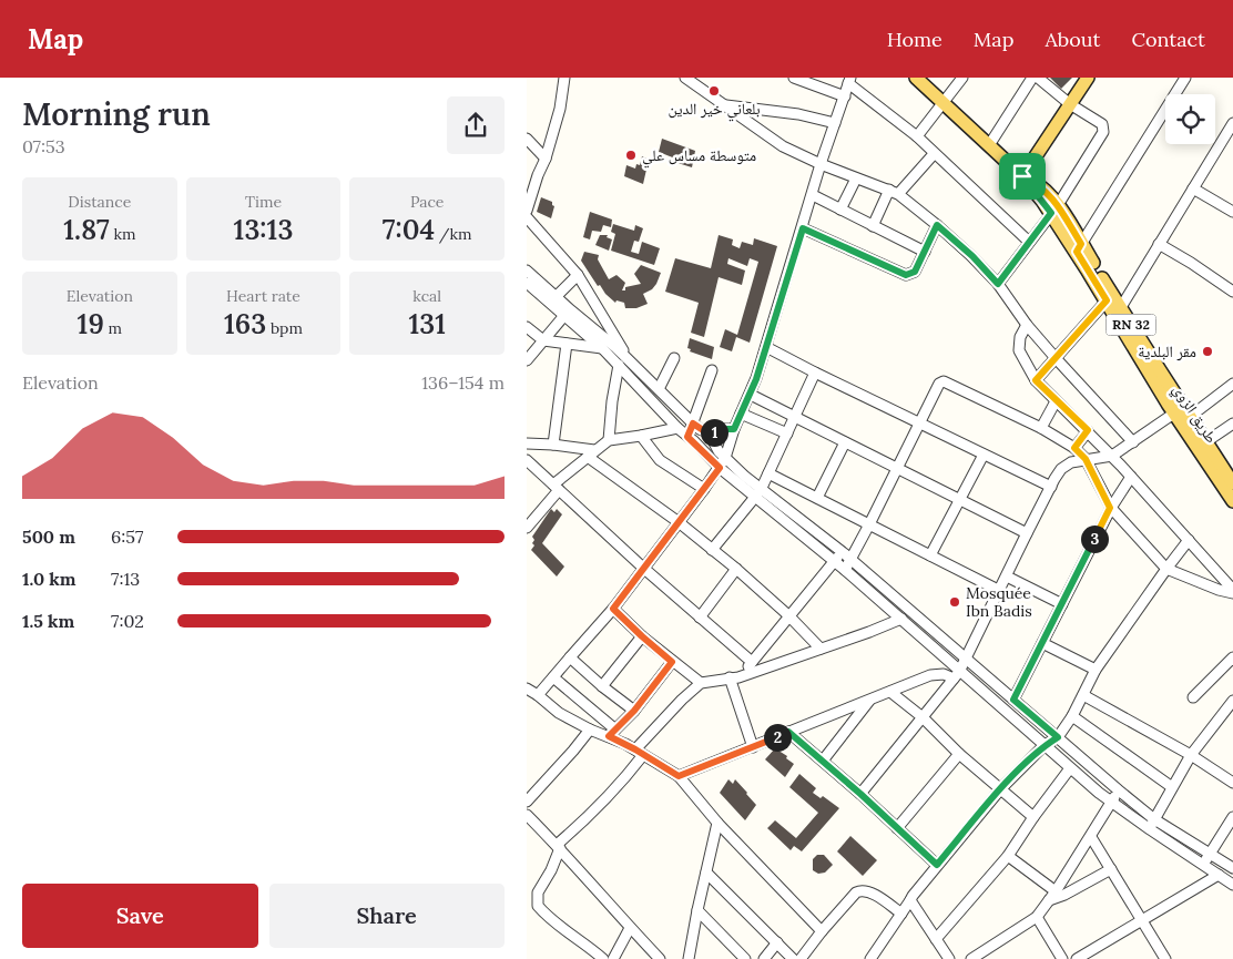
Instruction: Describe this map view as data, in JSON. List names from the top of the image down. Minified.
{"streets":{"main road":["RN 32","طريق الزوي"]},"places":["بلعاني خير الدين","متوسطة مساس علي","مقر البلدية","Mosquée Ibn Badis"],"page":{"header":"Map","nav":["Home","Map","About","Contact"],"heading":["Morning run","07:53"],"stats":[["Distance","1.87 km"],["Time","13:13"],["Pace","7:04 /km"],["Elevation","19 m"],["Heart rate","163 bpm"],["kcal","131"]],"chart":["Elevation","136–154 m"],"pins":["1","3","2"],"list":[{"name":"500 m","note":"6:57"},{"name":"1.0 km","note":"7:13"},{"name":"1.5 km","note":"7:02"}],"buttons":["Save","Share"]}}
